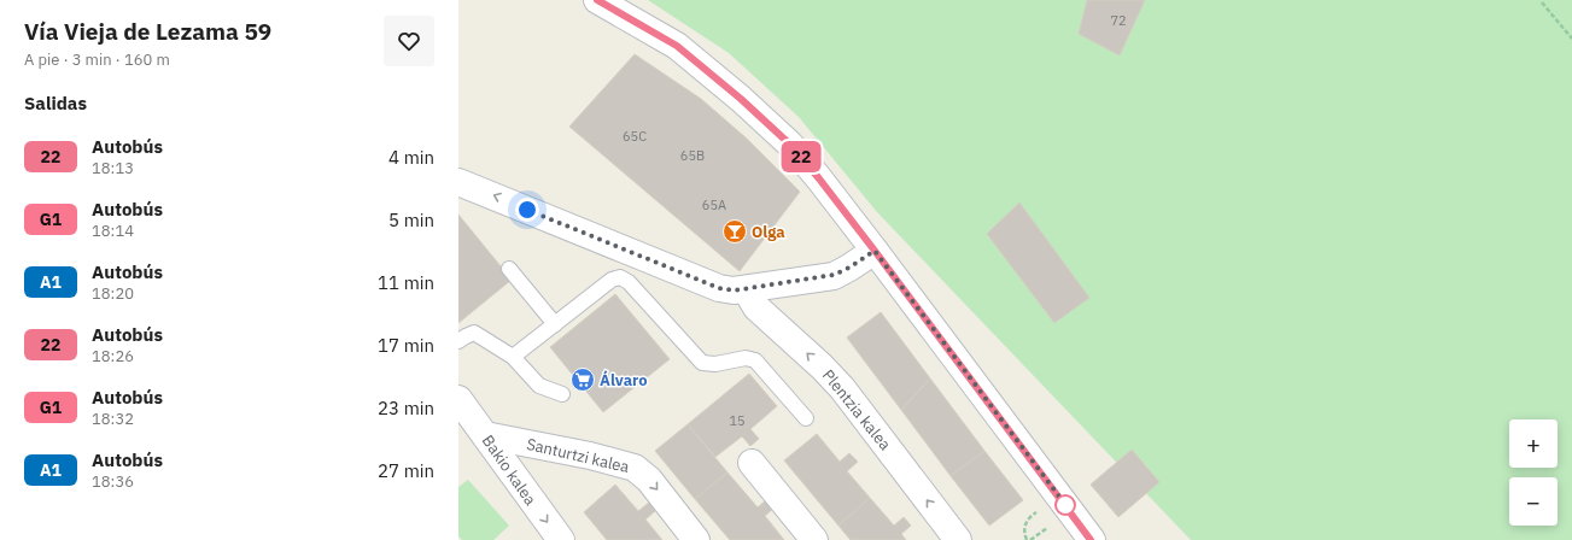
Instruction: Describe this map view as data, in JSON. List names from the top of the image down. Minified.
{"streets":{"street":["Plentzia kalea","Santurtzi kalea","Bakio kalea"]},"crossings":[["Santurtzi kalea","Bakio kalea"]],"one_way":["Bakio kalea"],"places":{"bar":["Olga"],"supermarket":["Álvaro"]},"lines":["bus line 22"],"house_numbers":["72","65C","65B","65A","15"],"page":{"heading":[["Vía Vieja de Lezama 59","A pie · 3 min · 160 m"],"Salidas"],"on_map":"22","list":[{"mark":"22","name":"Autobús","note":"18:13","value":"4 min"},{"mark":"G1","name":"Autobús","note":"18:14","value":"5 min"},{"mark":"A1","name":"Autobús","note":"18:20","value":"11 min"},{"mark":"22","name":"Autobús","note":"18:26","value":"17 min"},{"mark":"G1","name":"Autobús","note":"18:32","value":"23 min"},{"mark":"A1","name":"Autobús","note":"18:36","value":"27 min"}],"map_buttons":["+","−"]}}
